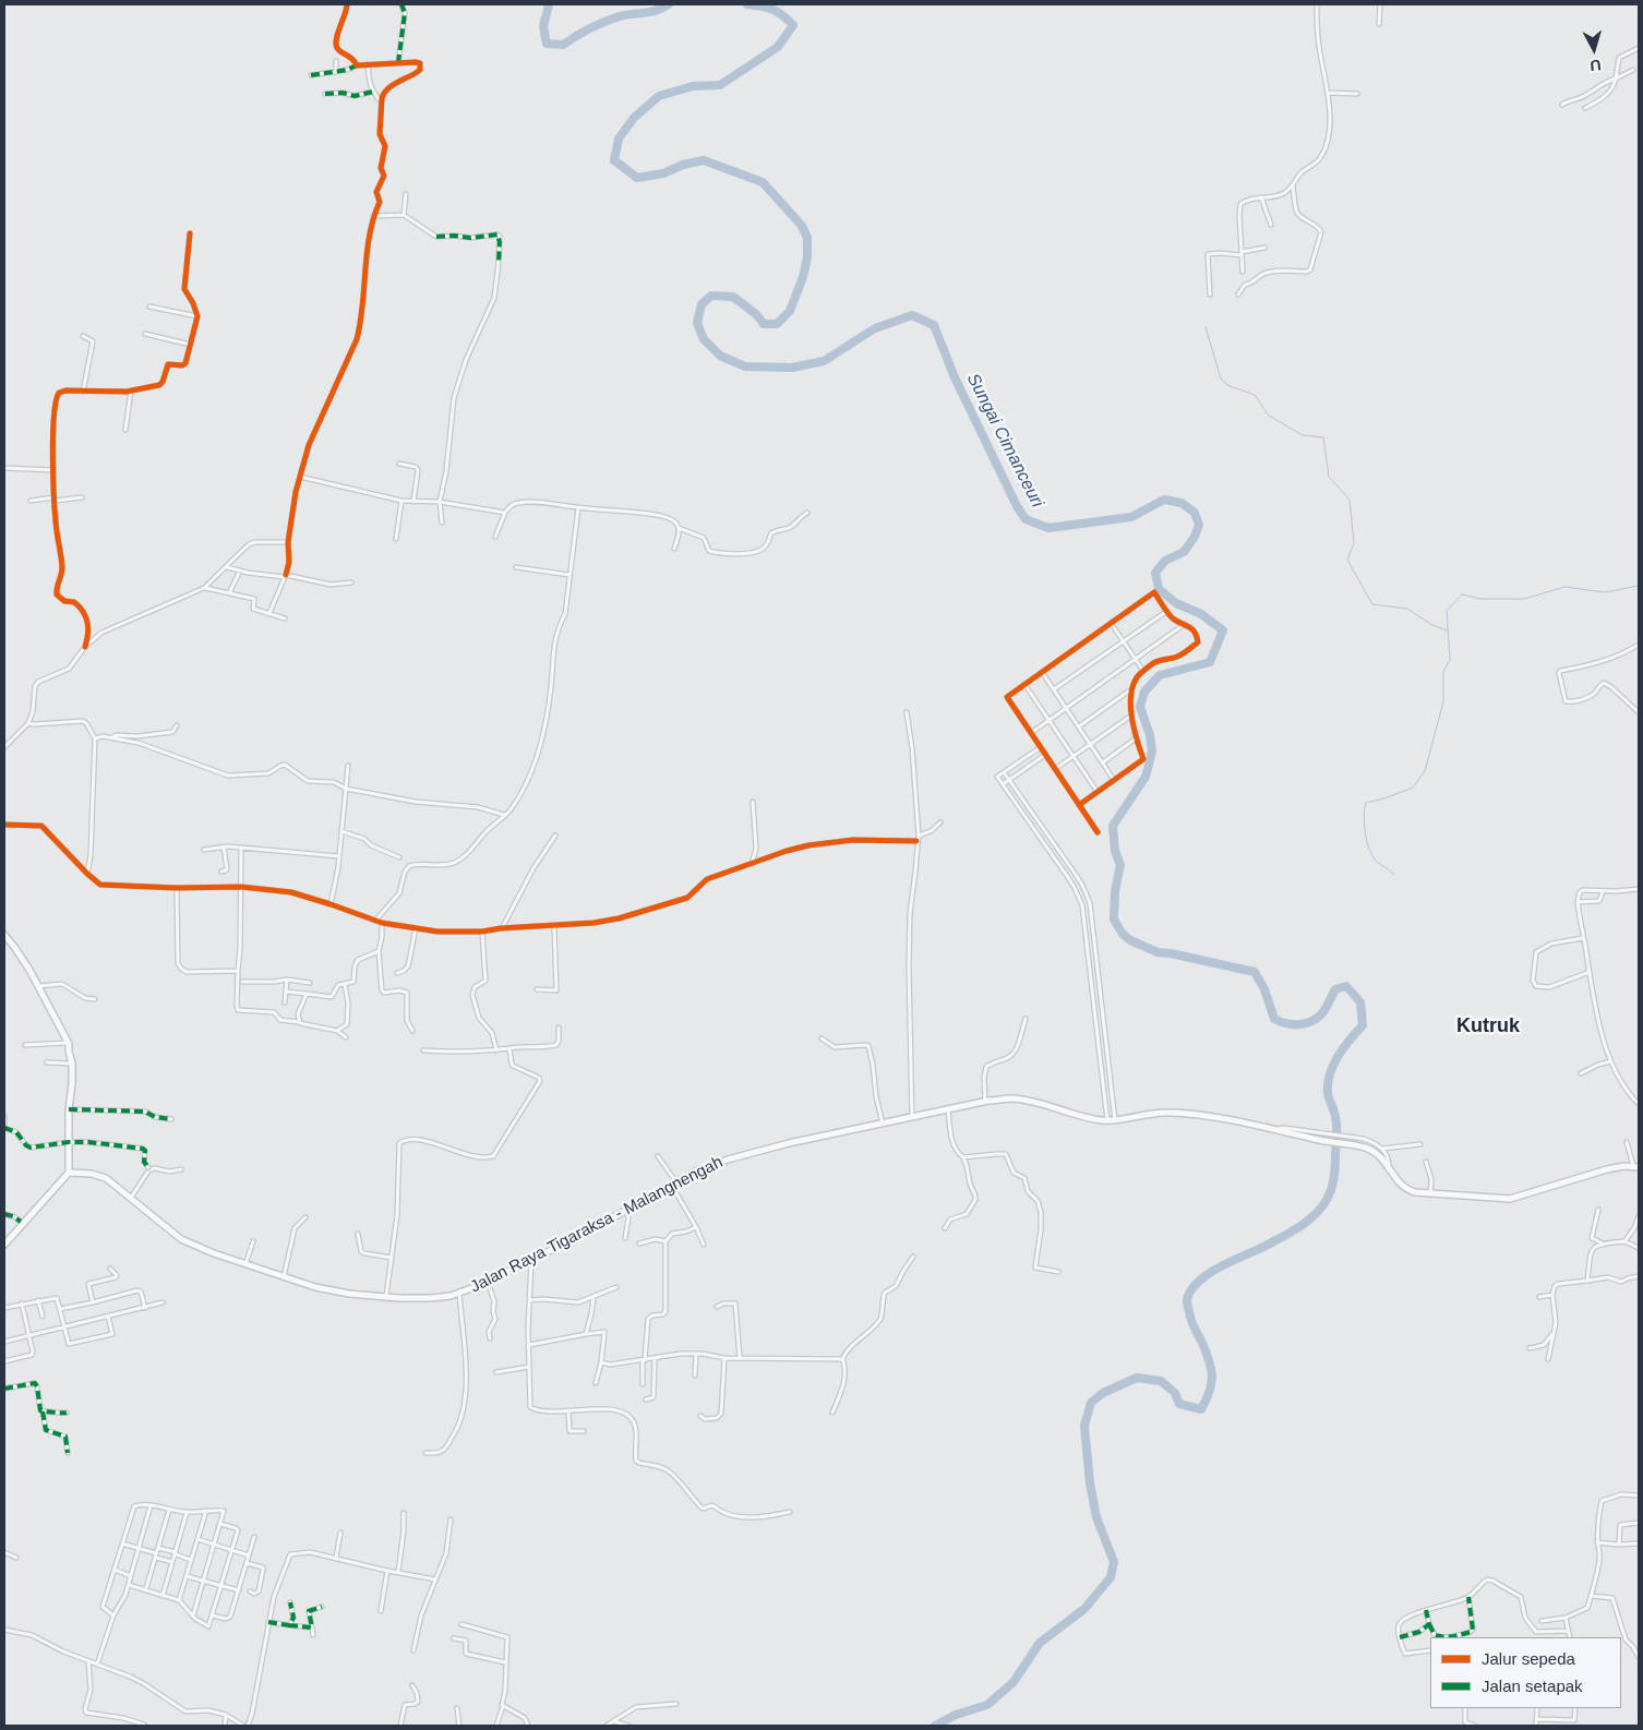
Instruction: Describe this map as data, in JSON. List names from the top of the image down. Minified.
{"streets":{"main road":["Jalan Raya Tigaraksa - Malangnengah"]},"districts":["Kutruk"],"water":["Sungai Cimanceuri"],"legend":["Jalur sepeda","Jalan setapak"],"north":"bottom"}
